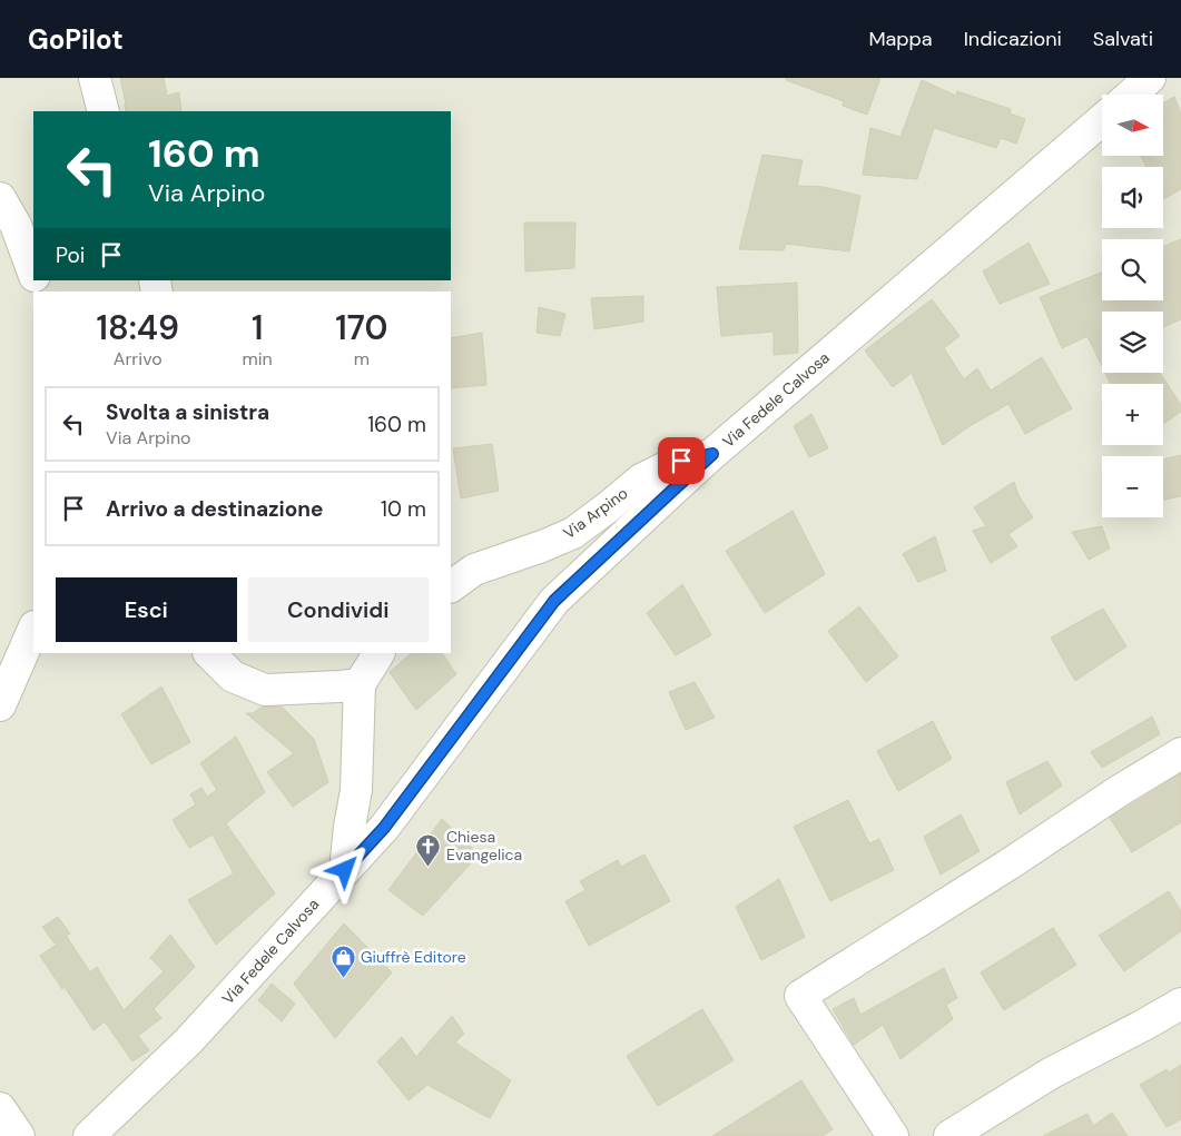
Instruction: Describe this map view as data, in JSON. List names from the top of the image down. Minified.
{"streets":{"street":["Via Fedele Calvosa","Via Arpino"]},"crossings":[["Via Fedele Calvosa","Via Arpino"]],"places":{"church":["Chiesa Evangelica"],"shop":["Giuffrè Editore"]},"north":"right","page":{"header":"GoPilot","nav":["Mappa","Indicazioni","Salvati"],"map_buttons":["+","−"],"turn":["160 m","Via Arpino"],"then":"Poi","eta":["18:49","Arrivo","1","min","170","m"],"list":[{"name":"Svolta a sinistra","note":"Via Arpino","value":"160 m"},{"name":"Arrivo a destinazione","value":"10 m"}],"buttons":["Esci","Condividi"]}}
